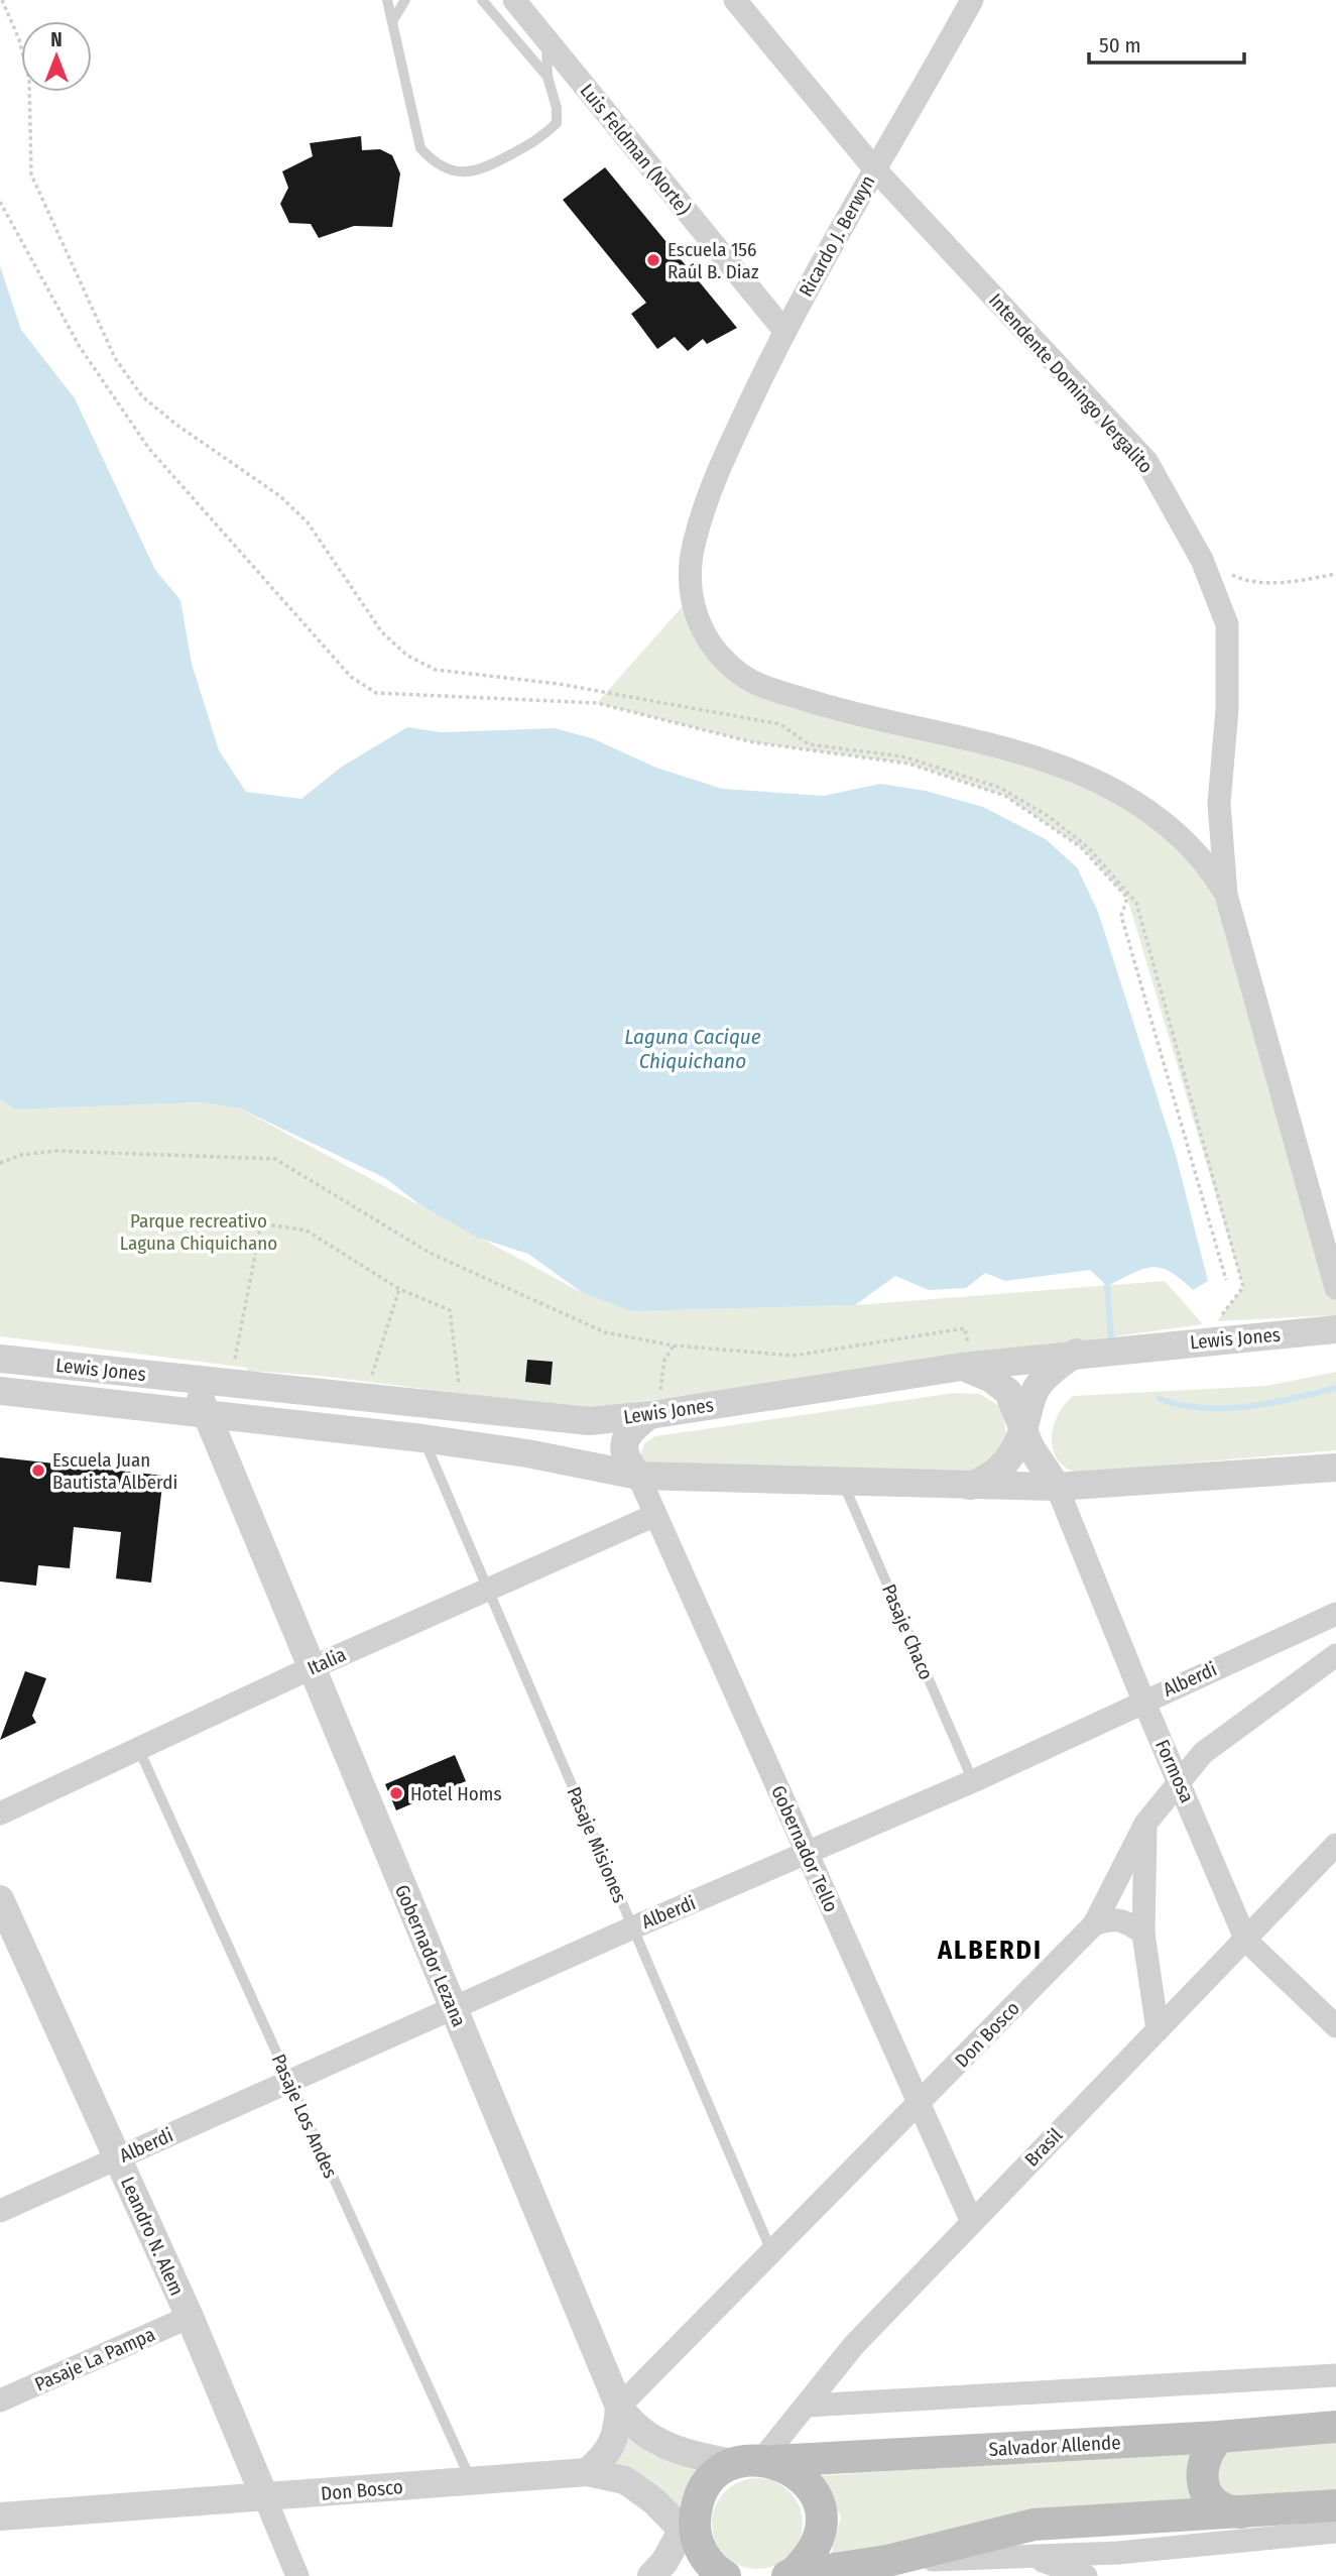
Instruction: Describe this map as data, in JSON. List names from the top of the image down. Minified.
{"streets":{"main road":["Salvador Allende"],"street":["Luis Feldman (Norte)","Ricardo J. Berwyn","Intendente Domingo Vergalito","Lewis Jones","Italia","Alberdi","Formosa","Gobernador Tello","Gobernador Lezana","Don Bosco","Brasil","Leandro N. Alem","Pasaje La Pampa"],"lane":["Pasaje Chaco","Pasaje Misiones","Pasaje Los Andes"]},"crossings":[["Luis Feldman (Norte)","Ricardo J. Berwyn"],["Ricardo J. Berwyn","Intendente Domingo Vergalito"],["Lewis Jones","Pasaje Chaco"],["Lewis Jones","Formosa"],["Lewis Jones","Pasaje Misiones"],["Lewis Jones","Gobernador Tello"],["Lewis Jones","Gobernador Lezana"],["Pasaje Chaco","Alberdi"],["Italia","Pasaje Misiones"],["Italia","Gobernador Tello"],["Italia","Gobernador Lezana"],["Italia","Pasaje Los Andes"],["Alberdi","Formosa"],["Alberdi","Pasaje Misiones"],["Alberdi","Gobernador Tello"],["Alberdi","Gobernador Lezana"],["Alberdi","Pasaje Los Andes"],["Alberdi","Leandro N. Alem"],["Formosa","Don Bosco"],["Formosa","Brasil"],["Pasaje Misiones","Don Bosco"],["Gobernador Tello","Don Bosco"],["Gobernador Tello","Brasil"],["Gobernador Lezana","Don Bosco"],["Gobernador Lezana","Brasil"],["Gobernador Lezana","Salvador Allende"],["Don Bosco","Pasaje Los Andes"],["Don Bosco","Leandro N. Alem"],["Brasil","Salvador Allende"],["Leandro N. Alem","Pasaje La Pampa"]],"districts":["ALBERDI"],"water":["Laguna Cacique Chiquichano"],"parks":["Parque recreativo Laguna Chiquichano"],"places":["Escuela 156 Raúl B. Diaz","Escuela Juan Bautista Alberdi","Hotel Homs"],"scale_bar":"50 m","north":"top"}
